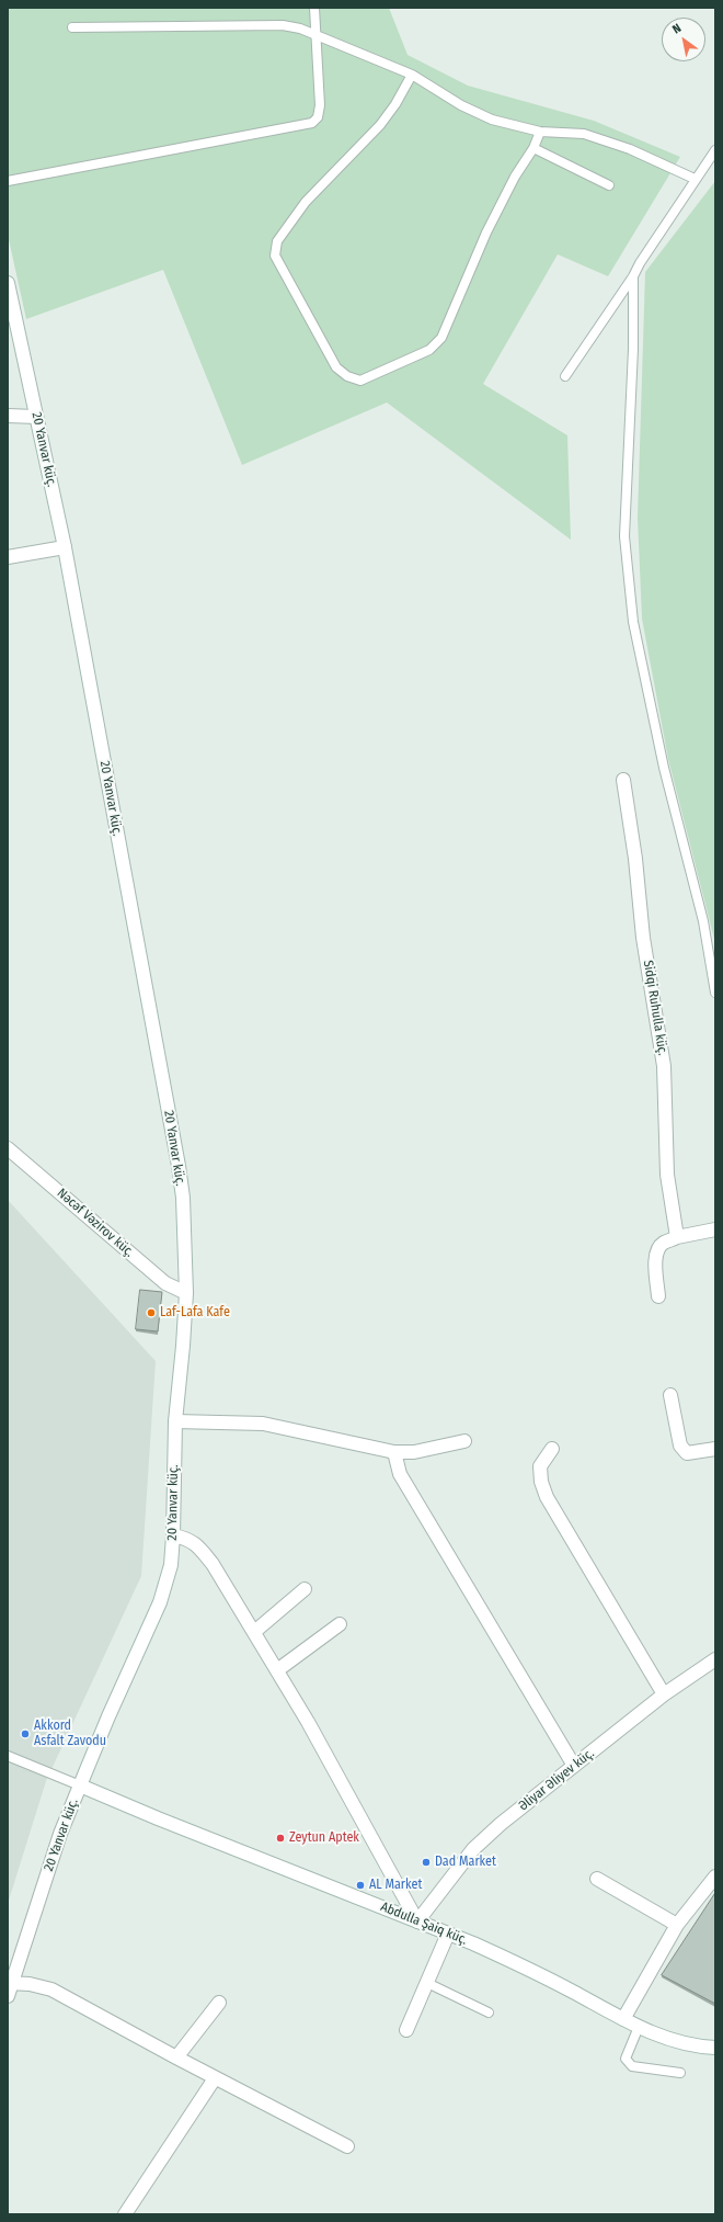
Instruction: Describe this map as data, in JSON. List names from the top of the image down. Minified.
{"streets":{"street":["20 Yanvar küç.","Sidqi Ruhulla küç.","Nəcəf Vəzirov küç.","Əliyar Əliyev küç.","Abdulla Şaiq küç."]},"crossings":[["20 Yanvar küç.","Nəcəf Vəzirov küç."],["20 Yanvar küç.","Abdulla Şaiq küç."],["Əliyar Əliyev küç.","Abdulla Şaiq küç."]],"places":["Laf-Lafa Kafe","Akkord Asfalt Zavodu","Zeytun Aptek","Dad Market","AL Market"],"north":"top left"}
